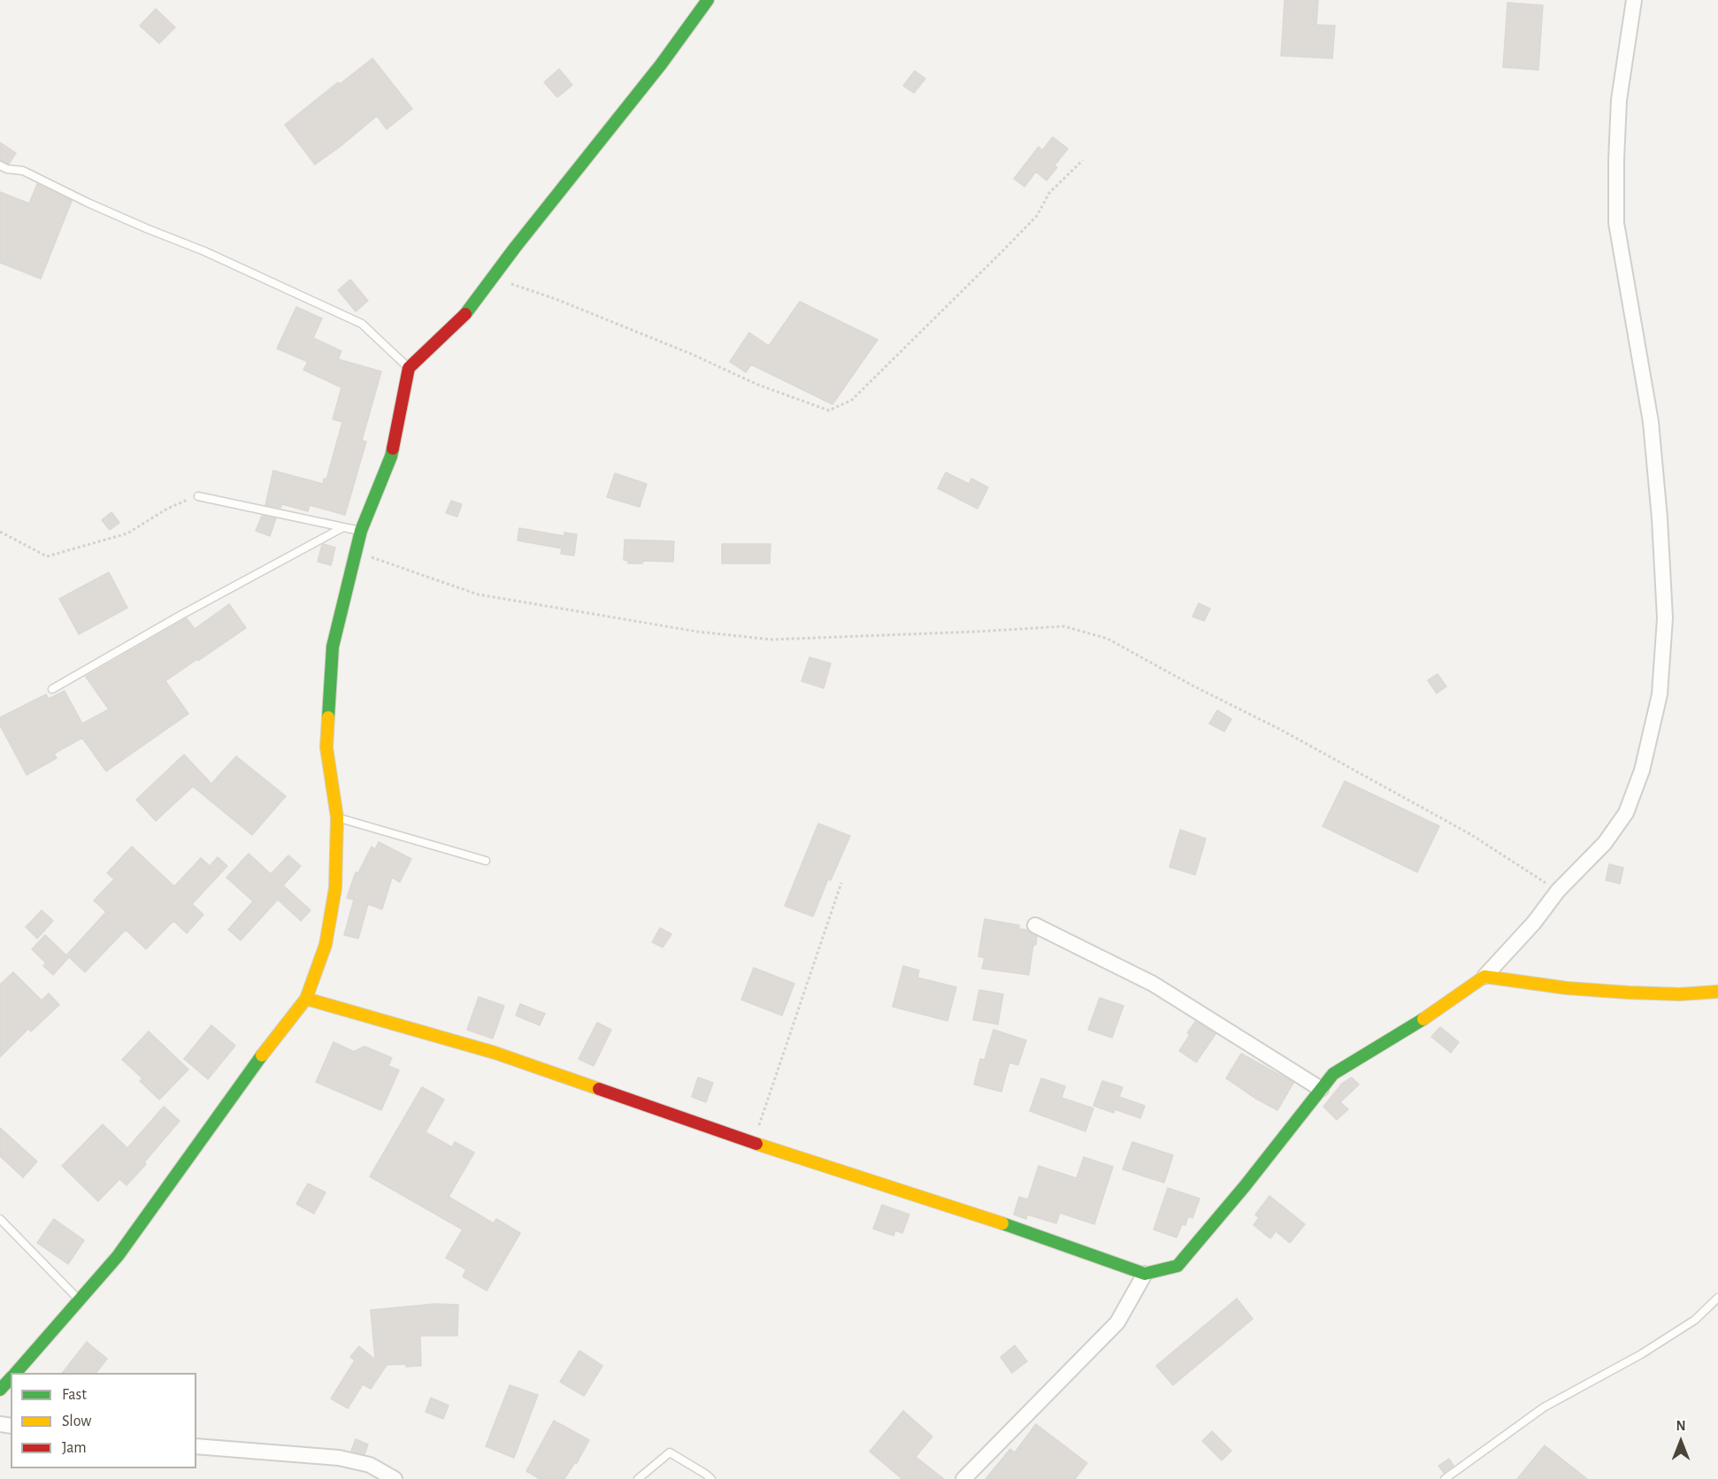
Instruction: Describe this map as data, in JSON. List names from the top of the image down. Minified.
{"legend":["Fast","Slow","Jam"],"north":"top"}
